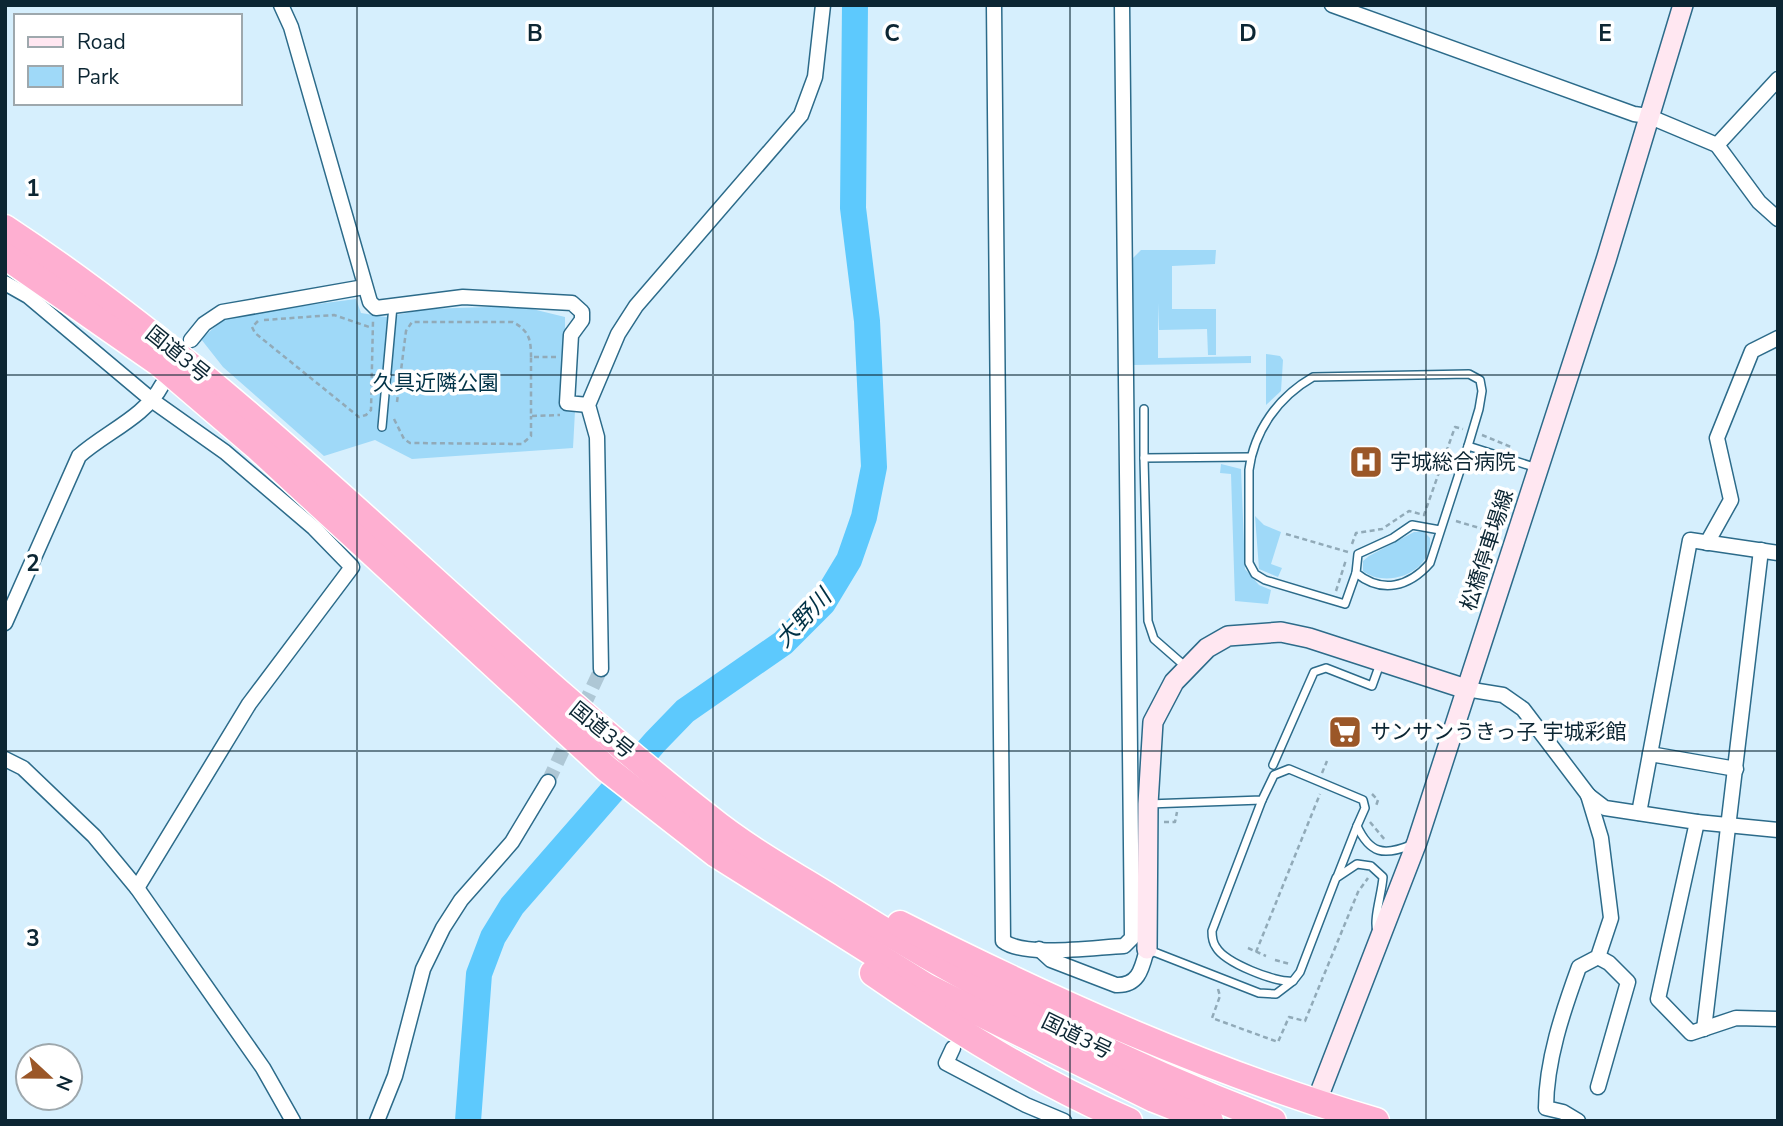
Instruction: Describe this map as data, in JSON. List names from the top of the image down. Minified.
{"streets":{"highway":["国道3号"],"main road":["松橋停車場線"]},"water":["大野川"],"parks":["久具近隣公園"],"places":{"hospital":["宇城総合病院"],"supermarket":["サンサンうきっ子 宇城彩館"]},"legend":["Road","Park"],"north":"right","grid":{"columns":["B","C","D","E"],"rows":["1","2","3"]}}
